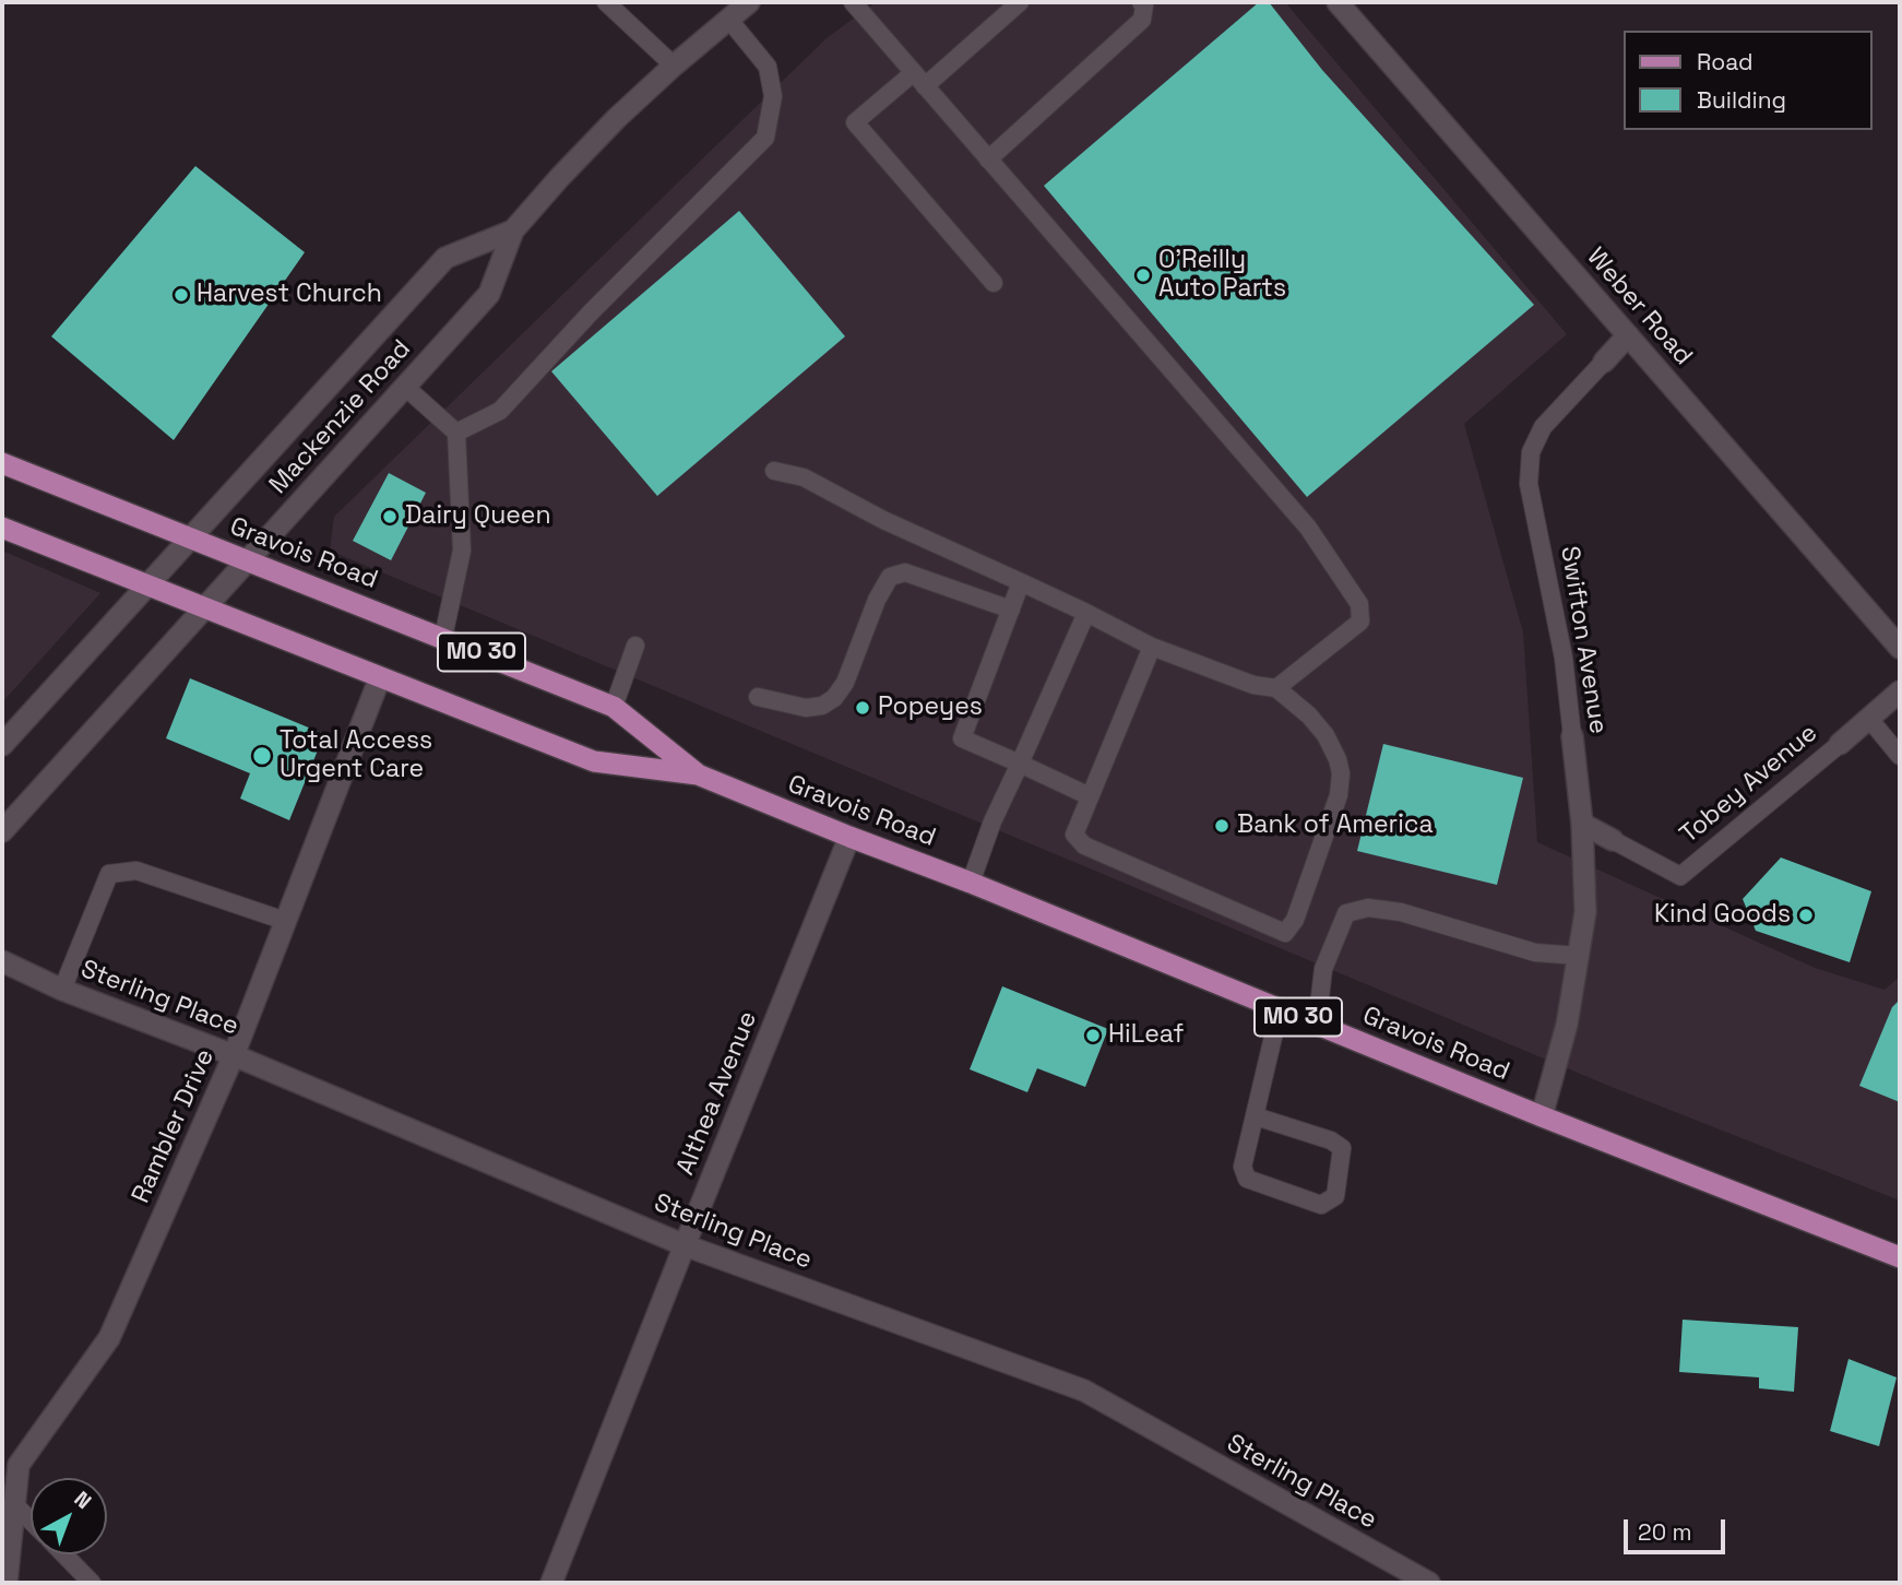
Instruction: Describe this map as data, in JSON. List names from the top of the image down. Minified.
{"streets":{"main road":["Gravois Road","MO 30"],"street":["Weber Road","Mackenzie Road","Swifton Avenue","Tobey Avenue","Sterling Place","Althea Avenue","Rambler Drive"]},"crossings":[["Weber Road","Swifton Avenue"],["Mackenzie Road","Gravois Road"],["Gravois Road","Swifton Avenue"],["Gravois Road","Althea Avenue"],["Gravois Road","Rambler Drive"],["Swifton Avenue","Tobey Avenue"],["Sterling Place","Althea Avenue"],["Sterling Place","Rambler Drive"]],"places":["O'Reilly Auto Parts","Harvest Church","Dairy Queen","Popeyes","Total Access Urgent Care","Bank of America","Kind Goods","HiLeaf"],"legend":["Road","Building"],"scale_bar":"20 m","north":"top right"}
